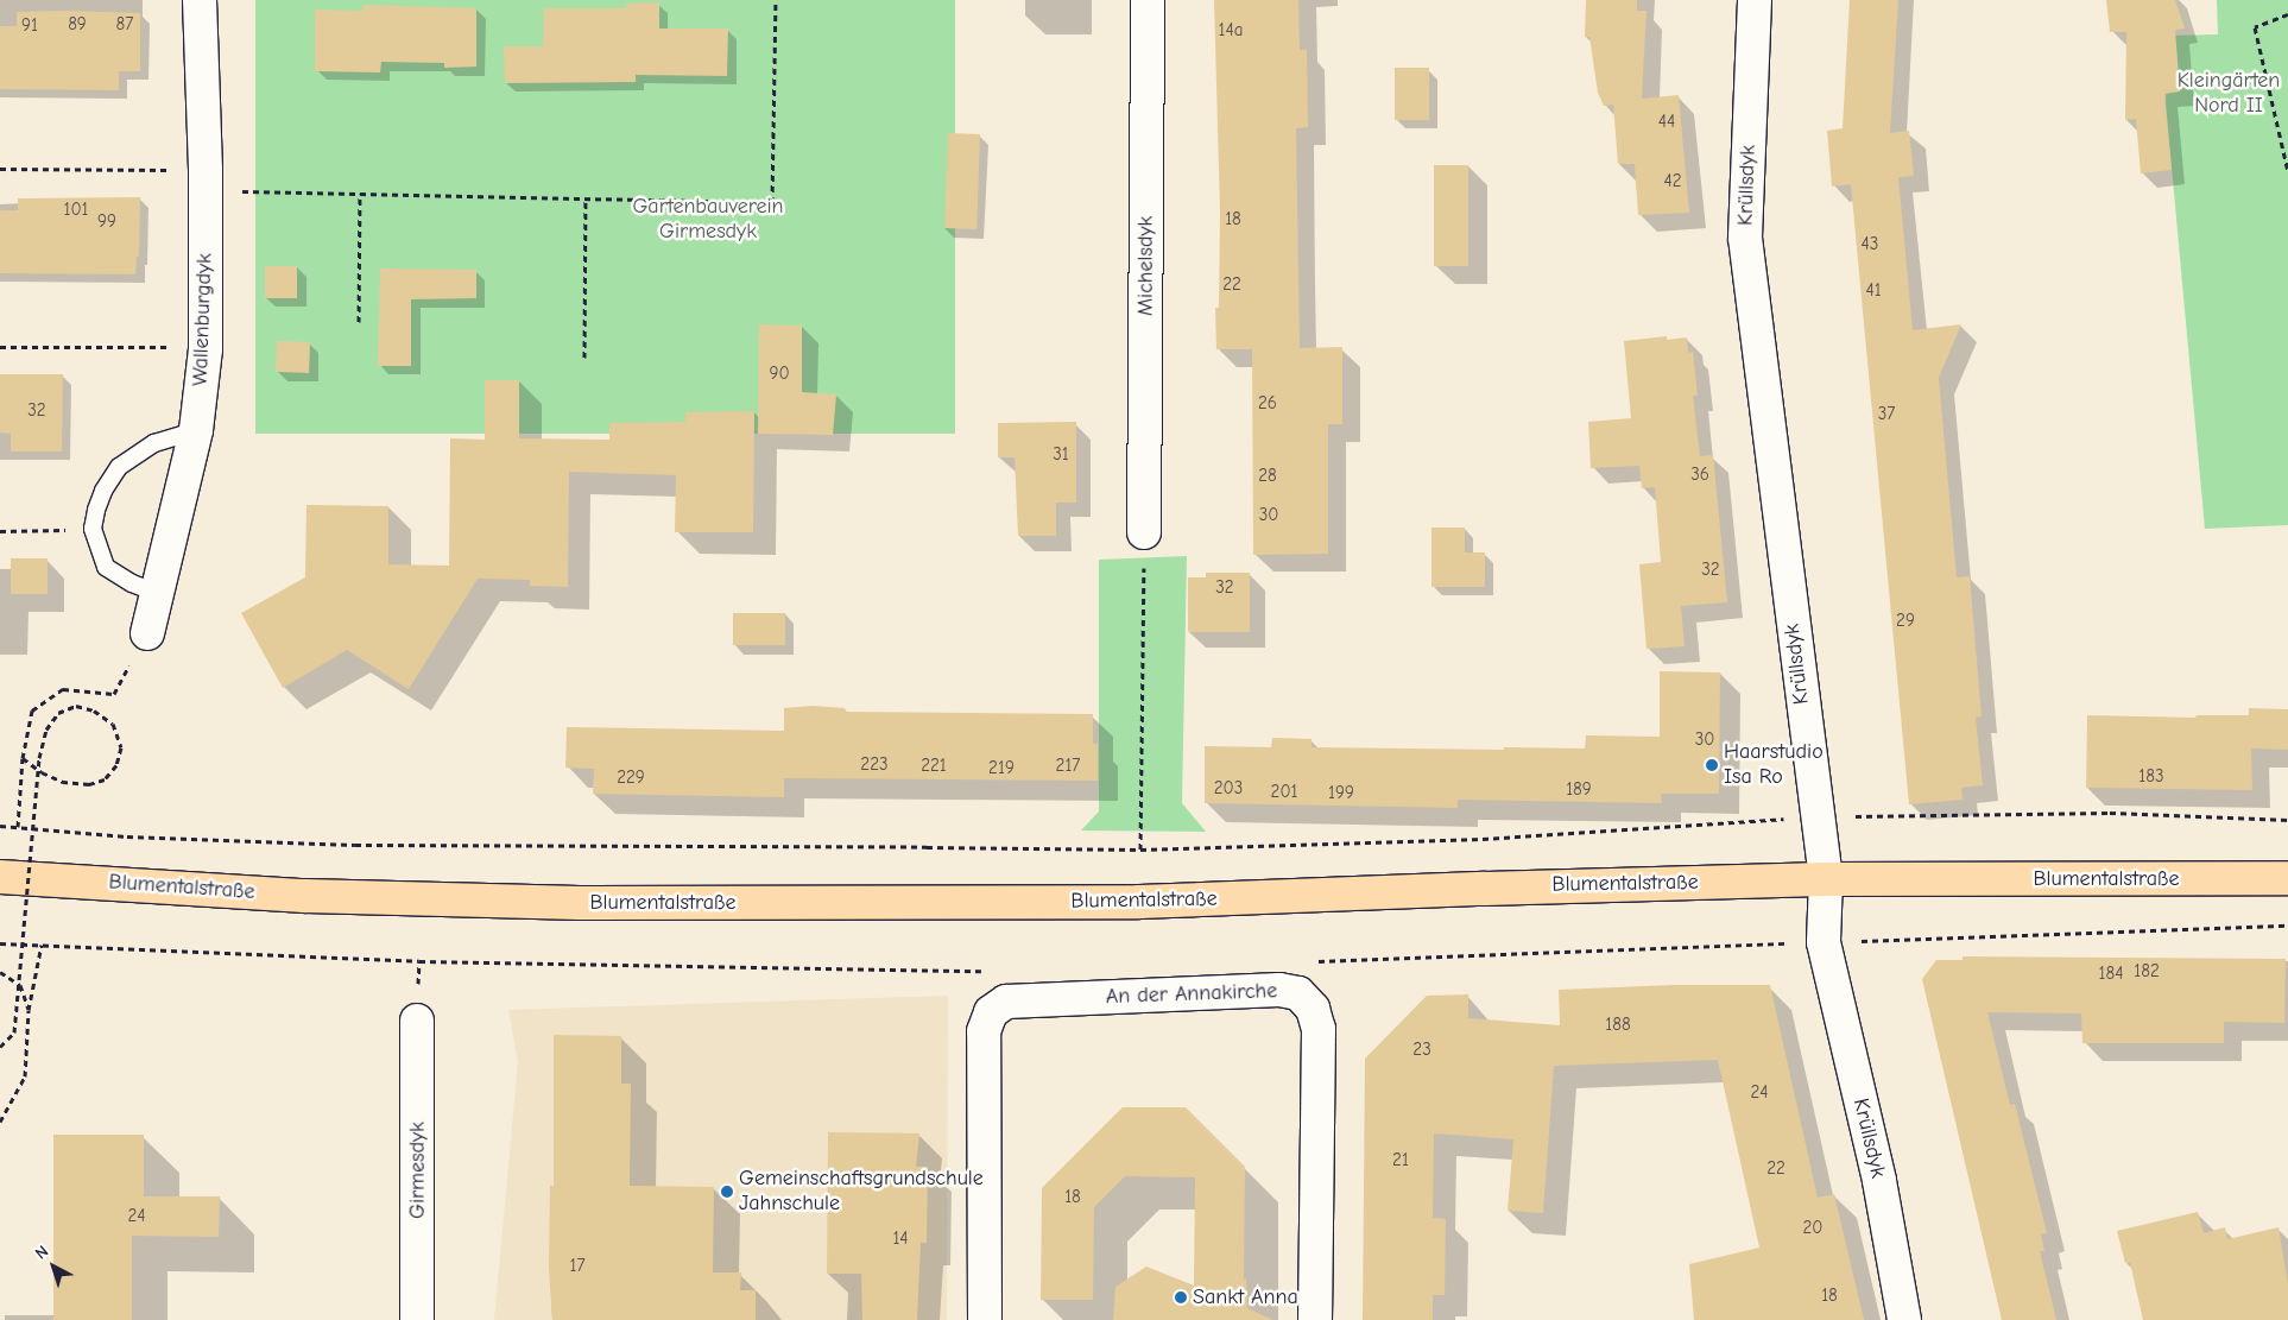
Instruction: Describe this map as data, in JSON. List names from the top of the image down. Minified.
{"streets":{"main road":["Blumentalstraße"],"street":["Krüllsdyk","Michelsdyk","Wallenburgdyk","An der Annakirche","Girmesdyk"]},"crossings":[["Krüllsdyk","Blumentalstraße"]],"parks":["Kleingärten Nord II","Gartenbauverein Girmesdyk"],"places":["Haarstudio Isa Ro","Gemeinschaftsgrundschule Jahnschule","Sankt Anna"],"house_numbers":["89","87","91","14a","44","42","101","18","99","43","22","41","90","26","32","37","31","36","28","30","32","32","29","30","223","221","217","219","183","229","203","189","201","199","182","184","188","23","24","21","22","18","24","20","14","17","18"],"north":"top left"}
